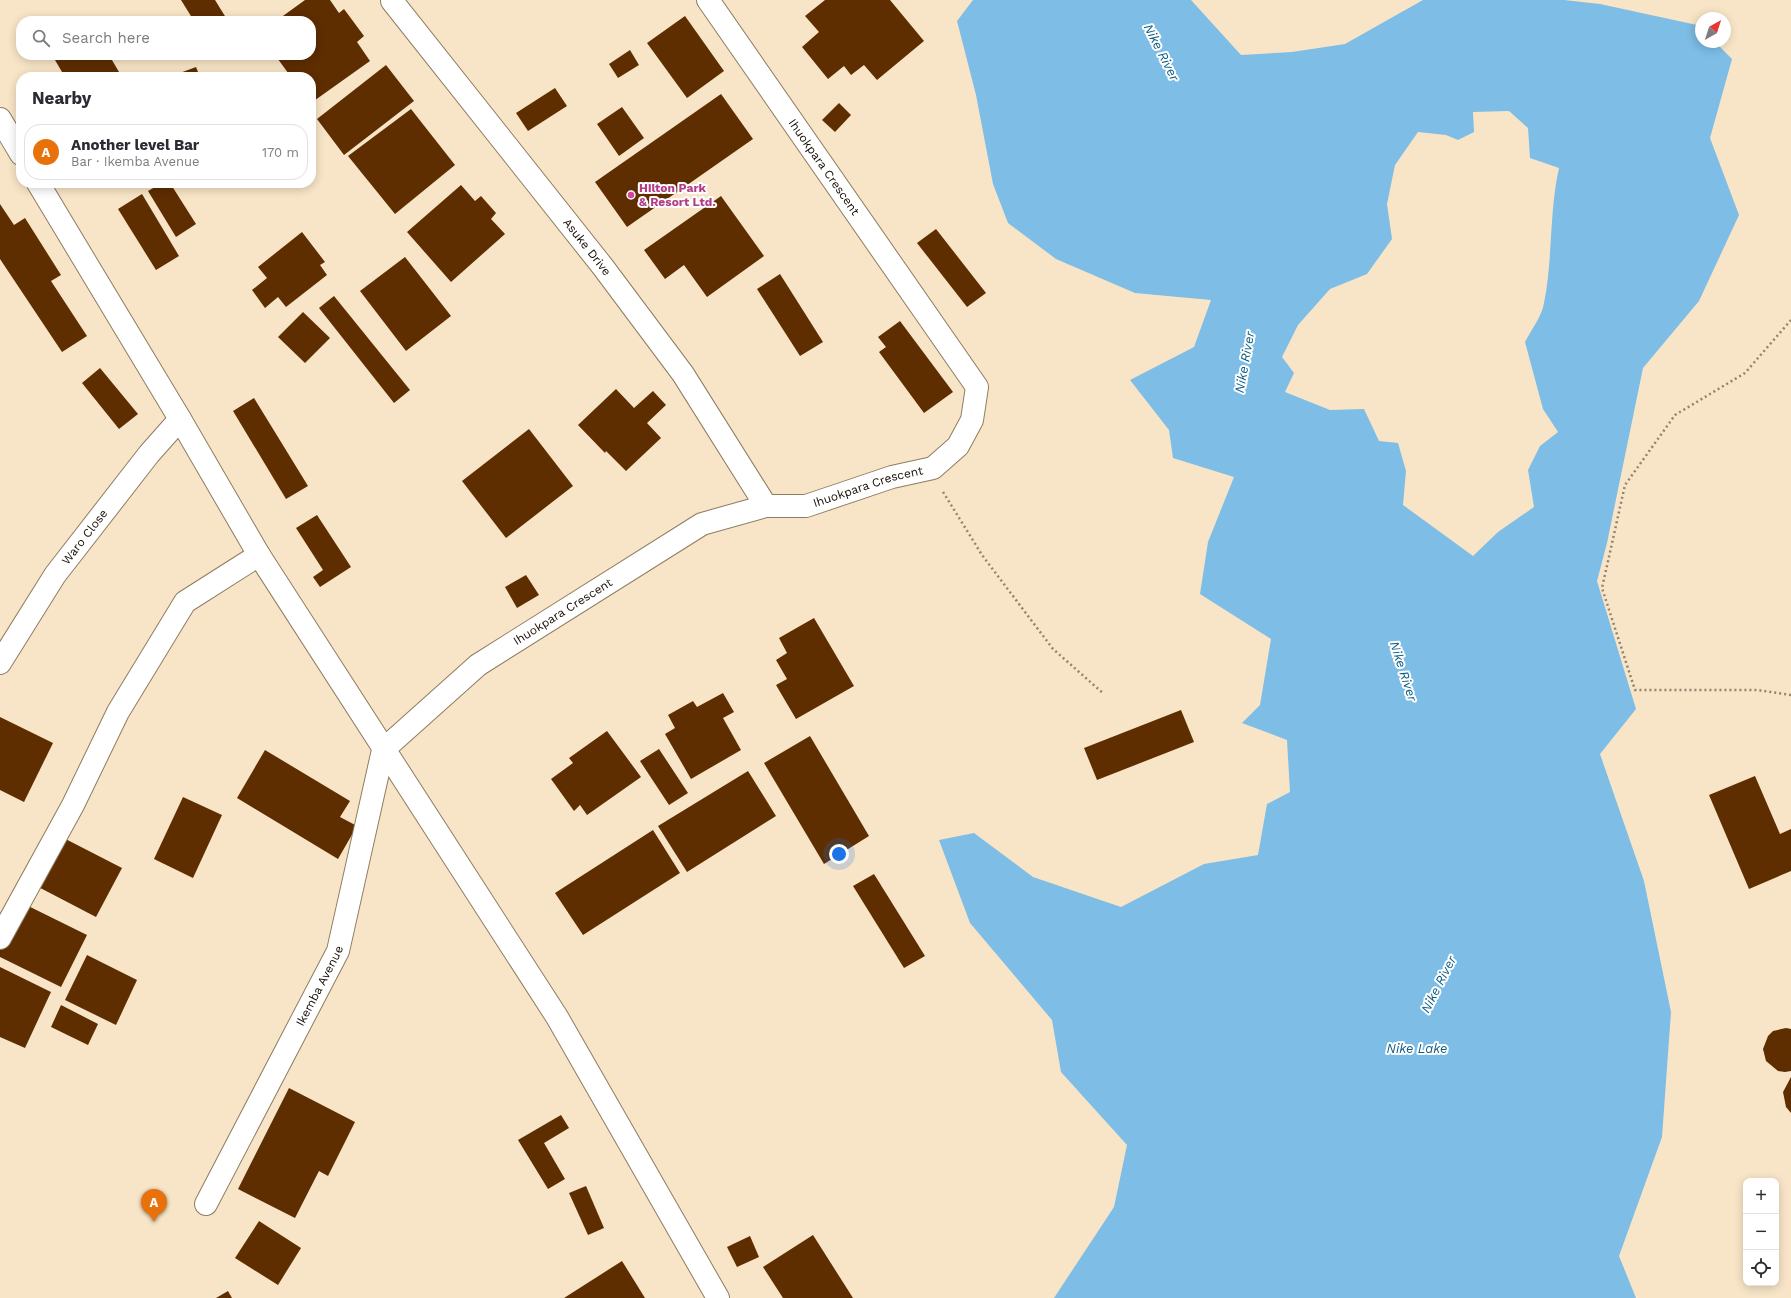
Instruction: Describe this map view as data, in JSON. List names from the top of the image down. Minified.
{"streets":{"street":["Ihuokpara Crescent","Asuke Drive","Waro Close","Ikemba Avenue"]},"crossings":[["Ihuokpara Crescent","Asuke Drive"],["Ihuokpara Crescent","Ikemba Avenue"]],"water":["Nike River","Nike Lake"],"places":["Hilton Park & Resort Ltd."],"north":"top right","page":{"search":"Search here","heading":"Nearby","list":[{"mark":"A","name":"Another level Bar","note":"Bar · Ikemba Avenue","value":"170 m"}],"map_buttons":["+","−"],"pins":"A"}}
